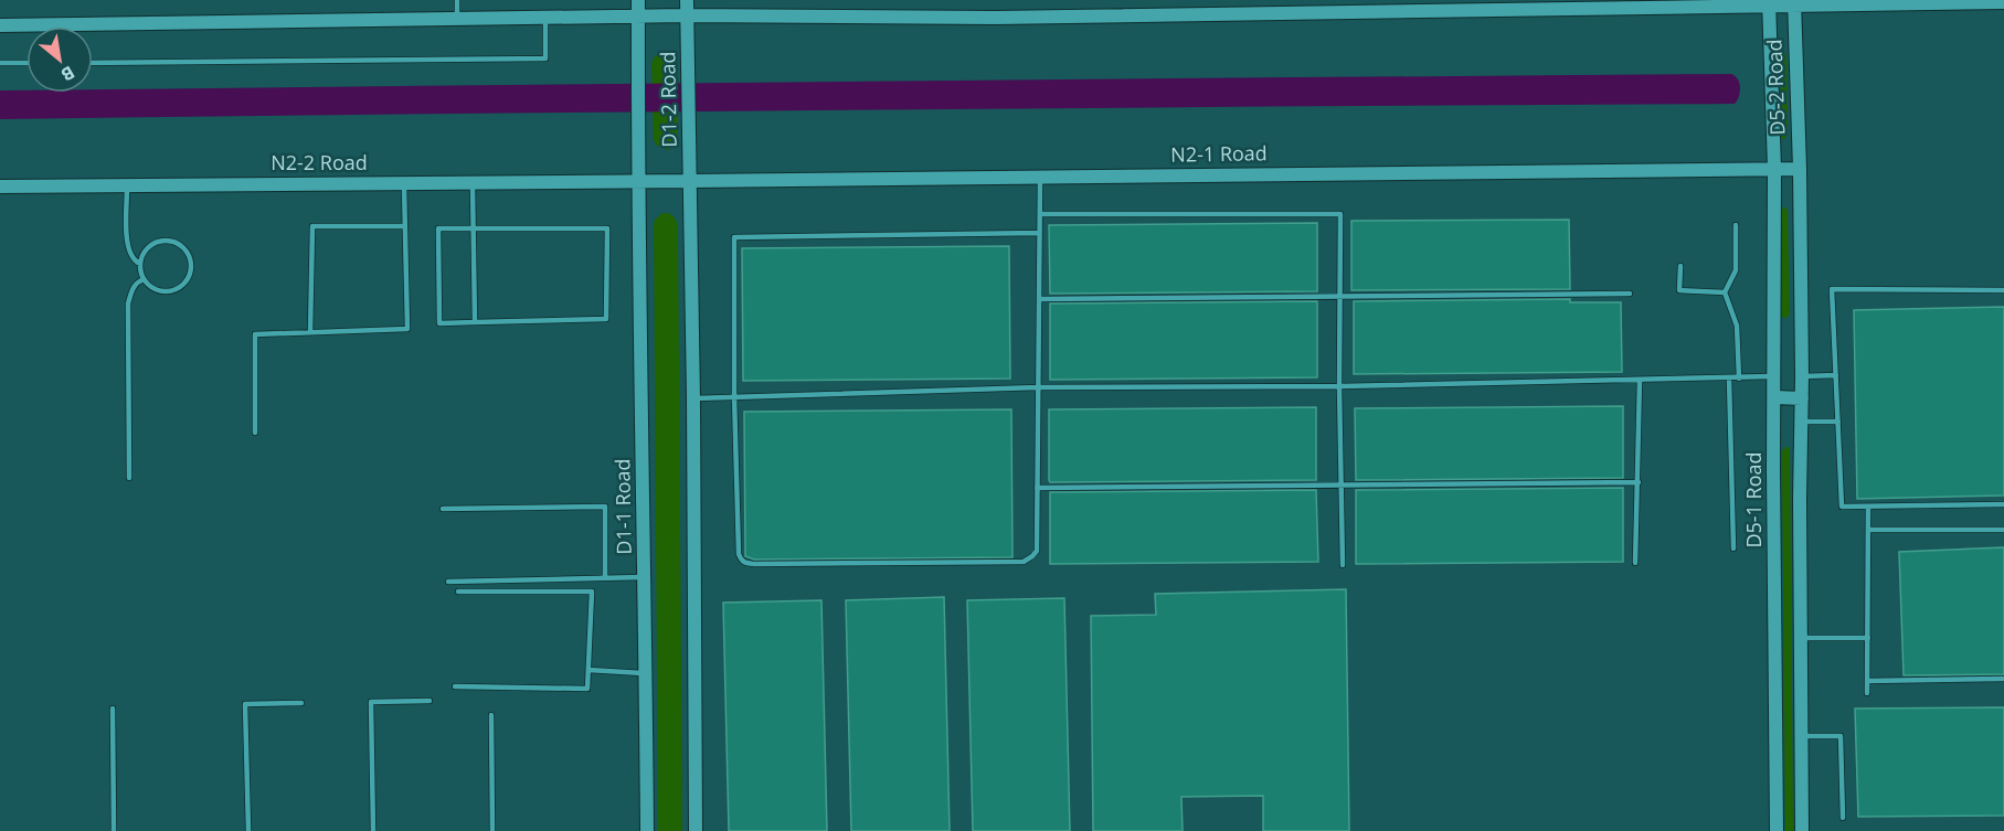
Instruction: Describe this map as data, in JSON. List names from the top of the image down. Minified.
{"streets":{"street":["D5-2 Road","D1-2 Road","N2-1 Road","N2-2 Road","D5-1 Road","D1-1 Road"]},"crossings":[["D5-2 Road","N2-1 Road"],["D5-2 Road","D5-1 Road"],["D1-2 Road","N2-1 Road"],["D1-2 Road","N2-2 Road"],["D1-2 Road","D1-1 Road"],["N2-1 Road","N2-2 Road"],["N2-1 Road","D5-1 Road"],["N2-1 Road","D1-1 Road"],["N2-2 Road","D1-1 Road"]],"north":"bottom right"}
